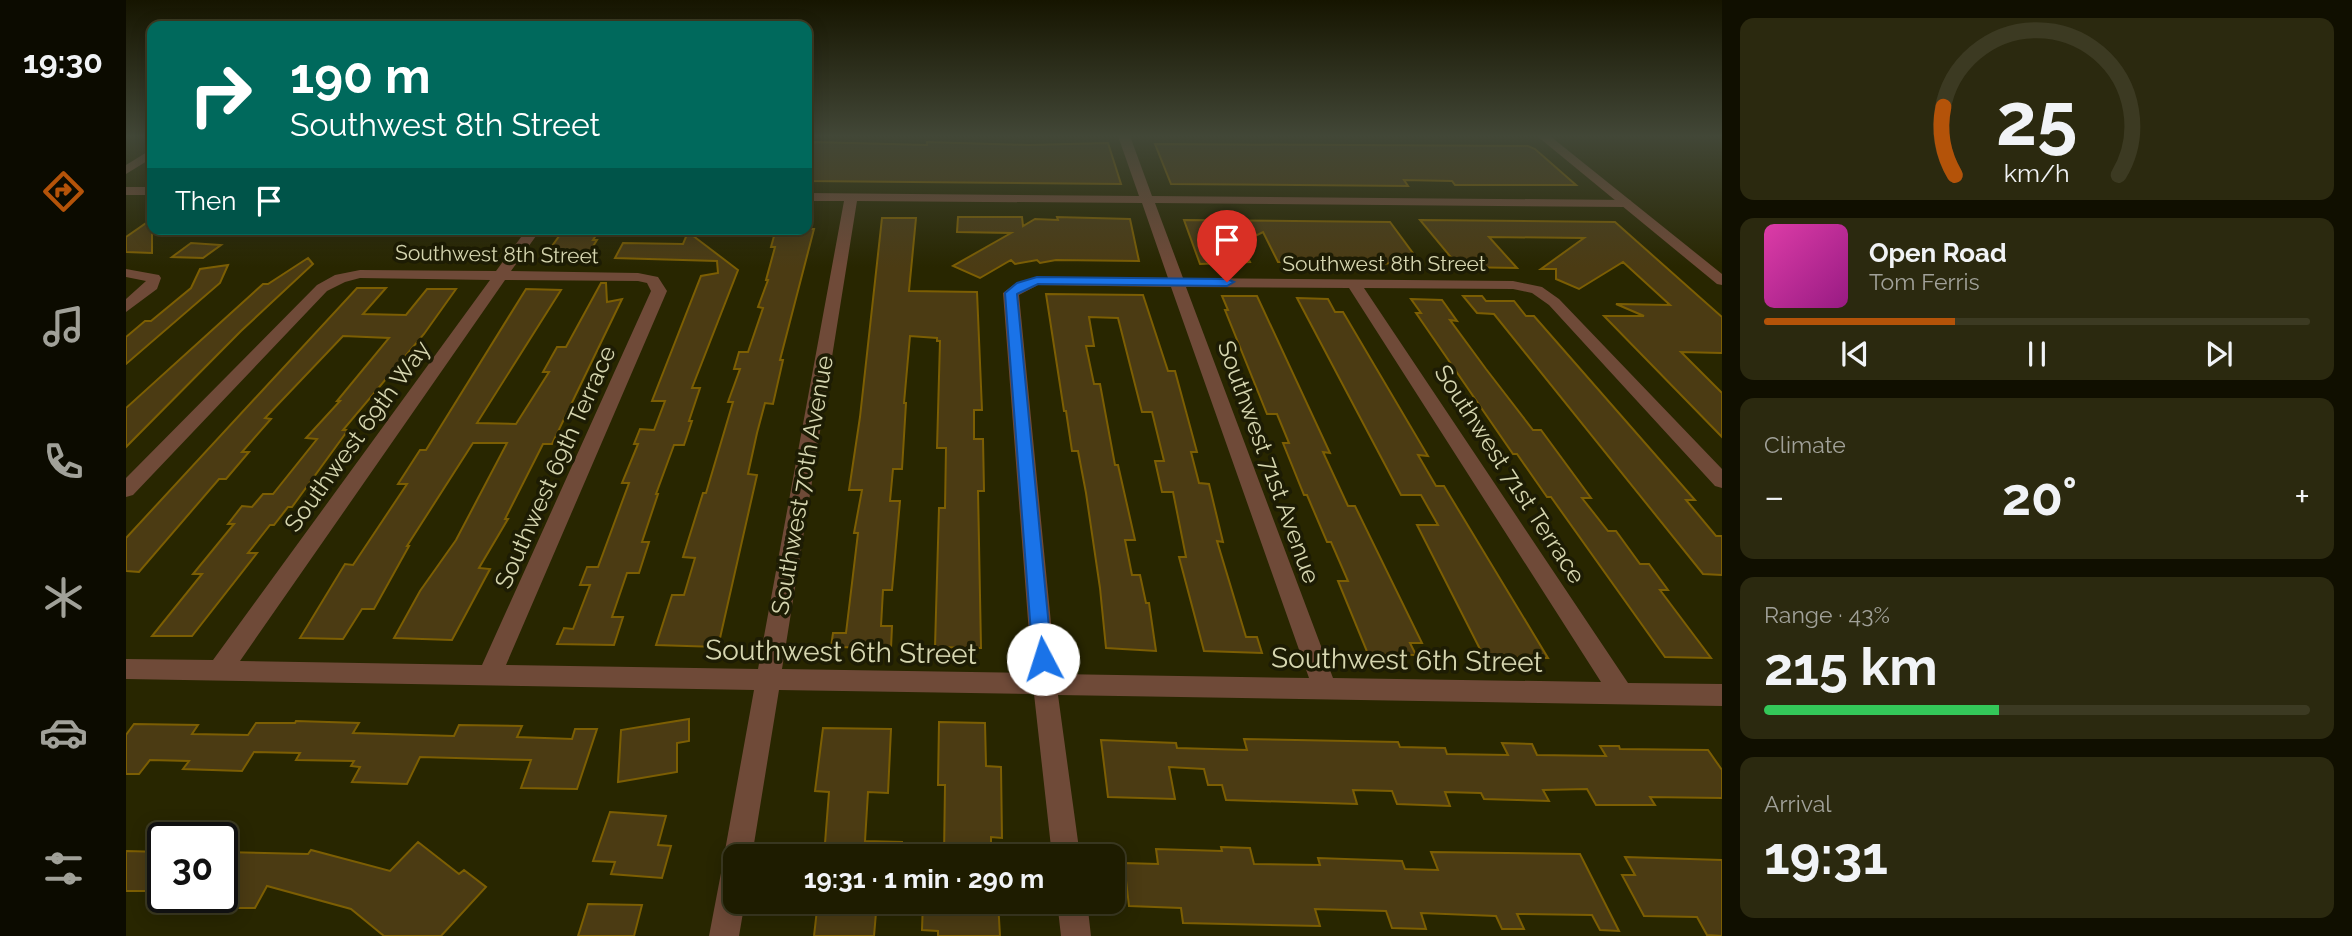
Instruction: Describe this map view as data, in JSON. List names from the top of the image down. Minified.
{"streets":{"street":["Southwest 8th Street","Southwest 69th Way","Southwest 71st Avenue","Southwest 69th Terrace","Southwest 71st Terrace","Southwest 70th Avenue","Southwest 6th Street"]},"crossings":[["Southwest 8th Street","Southwest 69th Way"],["Southwest 8th Street","Southwest 71st Avenue"],["Southwest 8th Street","Southwest 69th Terrace"],["Southwest 8th Street","Southwest 71st Terrace"],["Southwest 8th Street","Southwest 6th Street"],["Southwest 69th Way","Southwest 6th Street"],["Southwest 71st Avenue","Southwest 6th Street"],["Southwest 69th Terrace","Southwest 6th Street"],["Southwest 71st Terrace","Southwest 6th Street"],["Southwest 70th Avenue","Southwest 6th Street"]],"page":{"tabs":"19:30","turn":["190 m","Southwest 8th Street"],"then":"Then","song":["Open Road","Tom Ferris"],"tile":["Climate",["Range · 43%","215 km"],["Arrival","19:31"]],"heat":["−","20°","+"],"limit":"30","trip":"19:31 · 1 min · 290 m","gauge":["25","km/h"]}}
